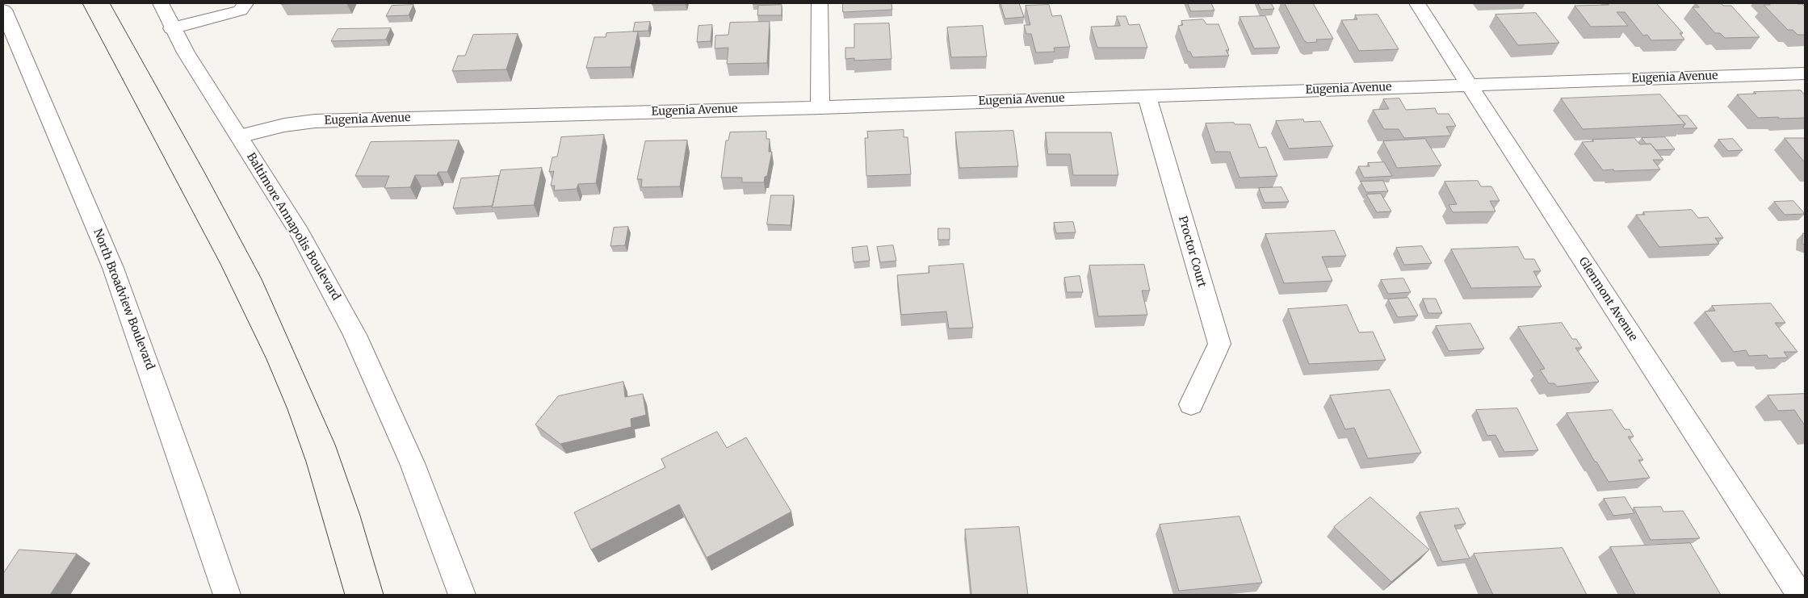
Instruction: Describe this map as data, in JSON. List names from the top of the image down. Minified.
{"streets":{"street":["Eugenia Avenue","Baltimore Annapolis Boulevard","Proctor Court","North Broadview Boulevard","Glenmont Avenue"]},"crossings":[["Eugenia Avenue","Baltimore Annapolis Boulevard"],["Eugenia Avenue","Proctor Court"],["Eugenia Avenue","Glenmont Avenue"]]}
